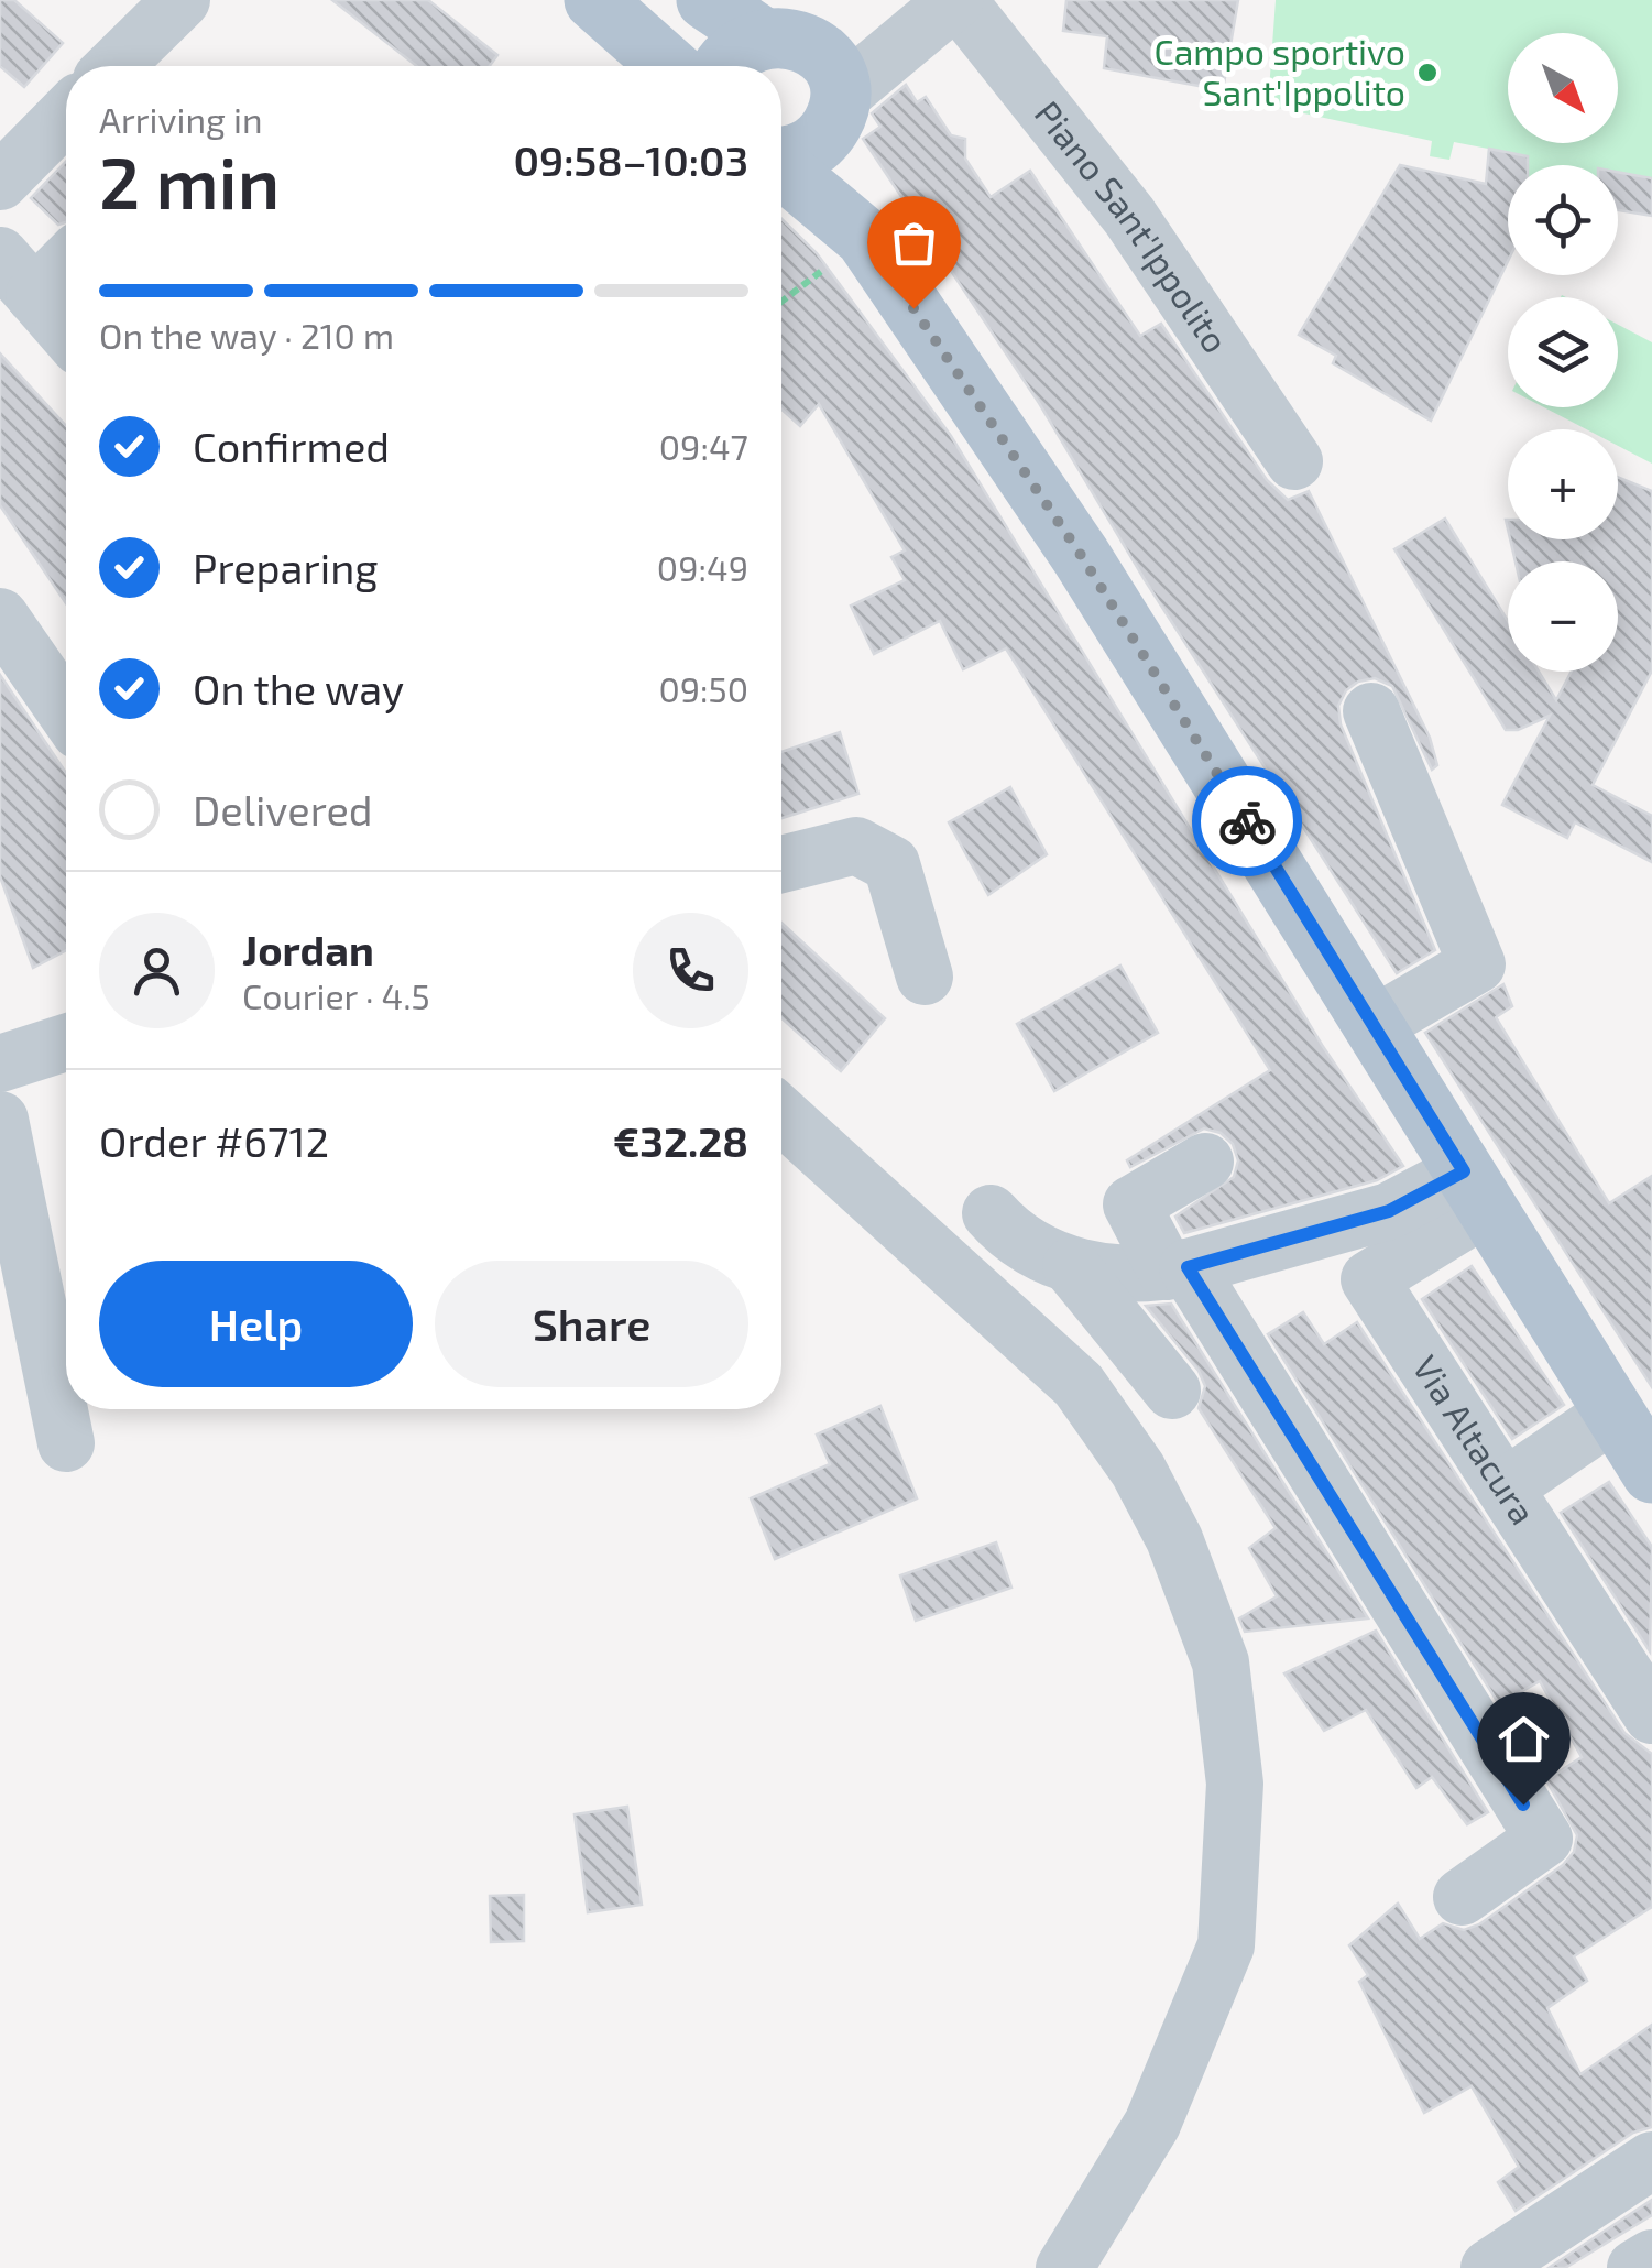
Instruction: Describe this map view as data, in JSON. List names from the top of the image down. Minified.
{"streets":{"street":["Piano Sant'Ippolito","Via Altacura"]},"places":["Campo sportivo Sant'Ippolito"],"north":"bottom right","page":{"map_buttons":["+","−"],"heading":["2 min","Arriving in","09:58–10:03"],"panel":["Jordan","Courier · 4.5","Order #6712","€32.28"],"bar":"On the way · 210 m","list":[["Confirmed","09:47"],["Preparing","09:49"],["On the way","09:50"],"Delivered"],"buttons":["Help","Share"]}}
